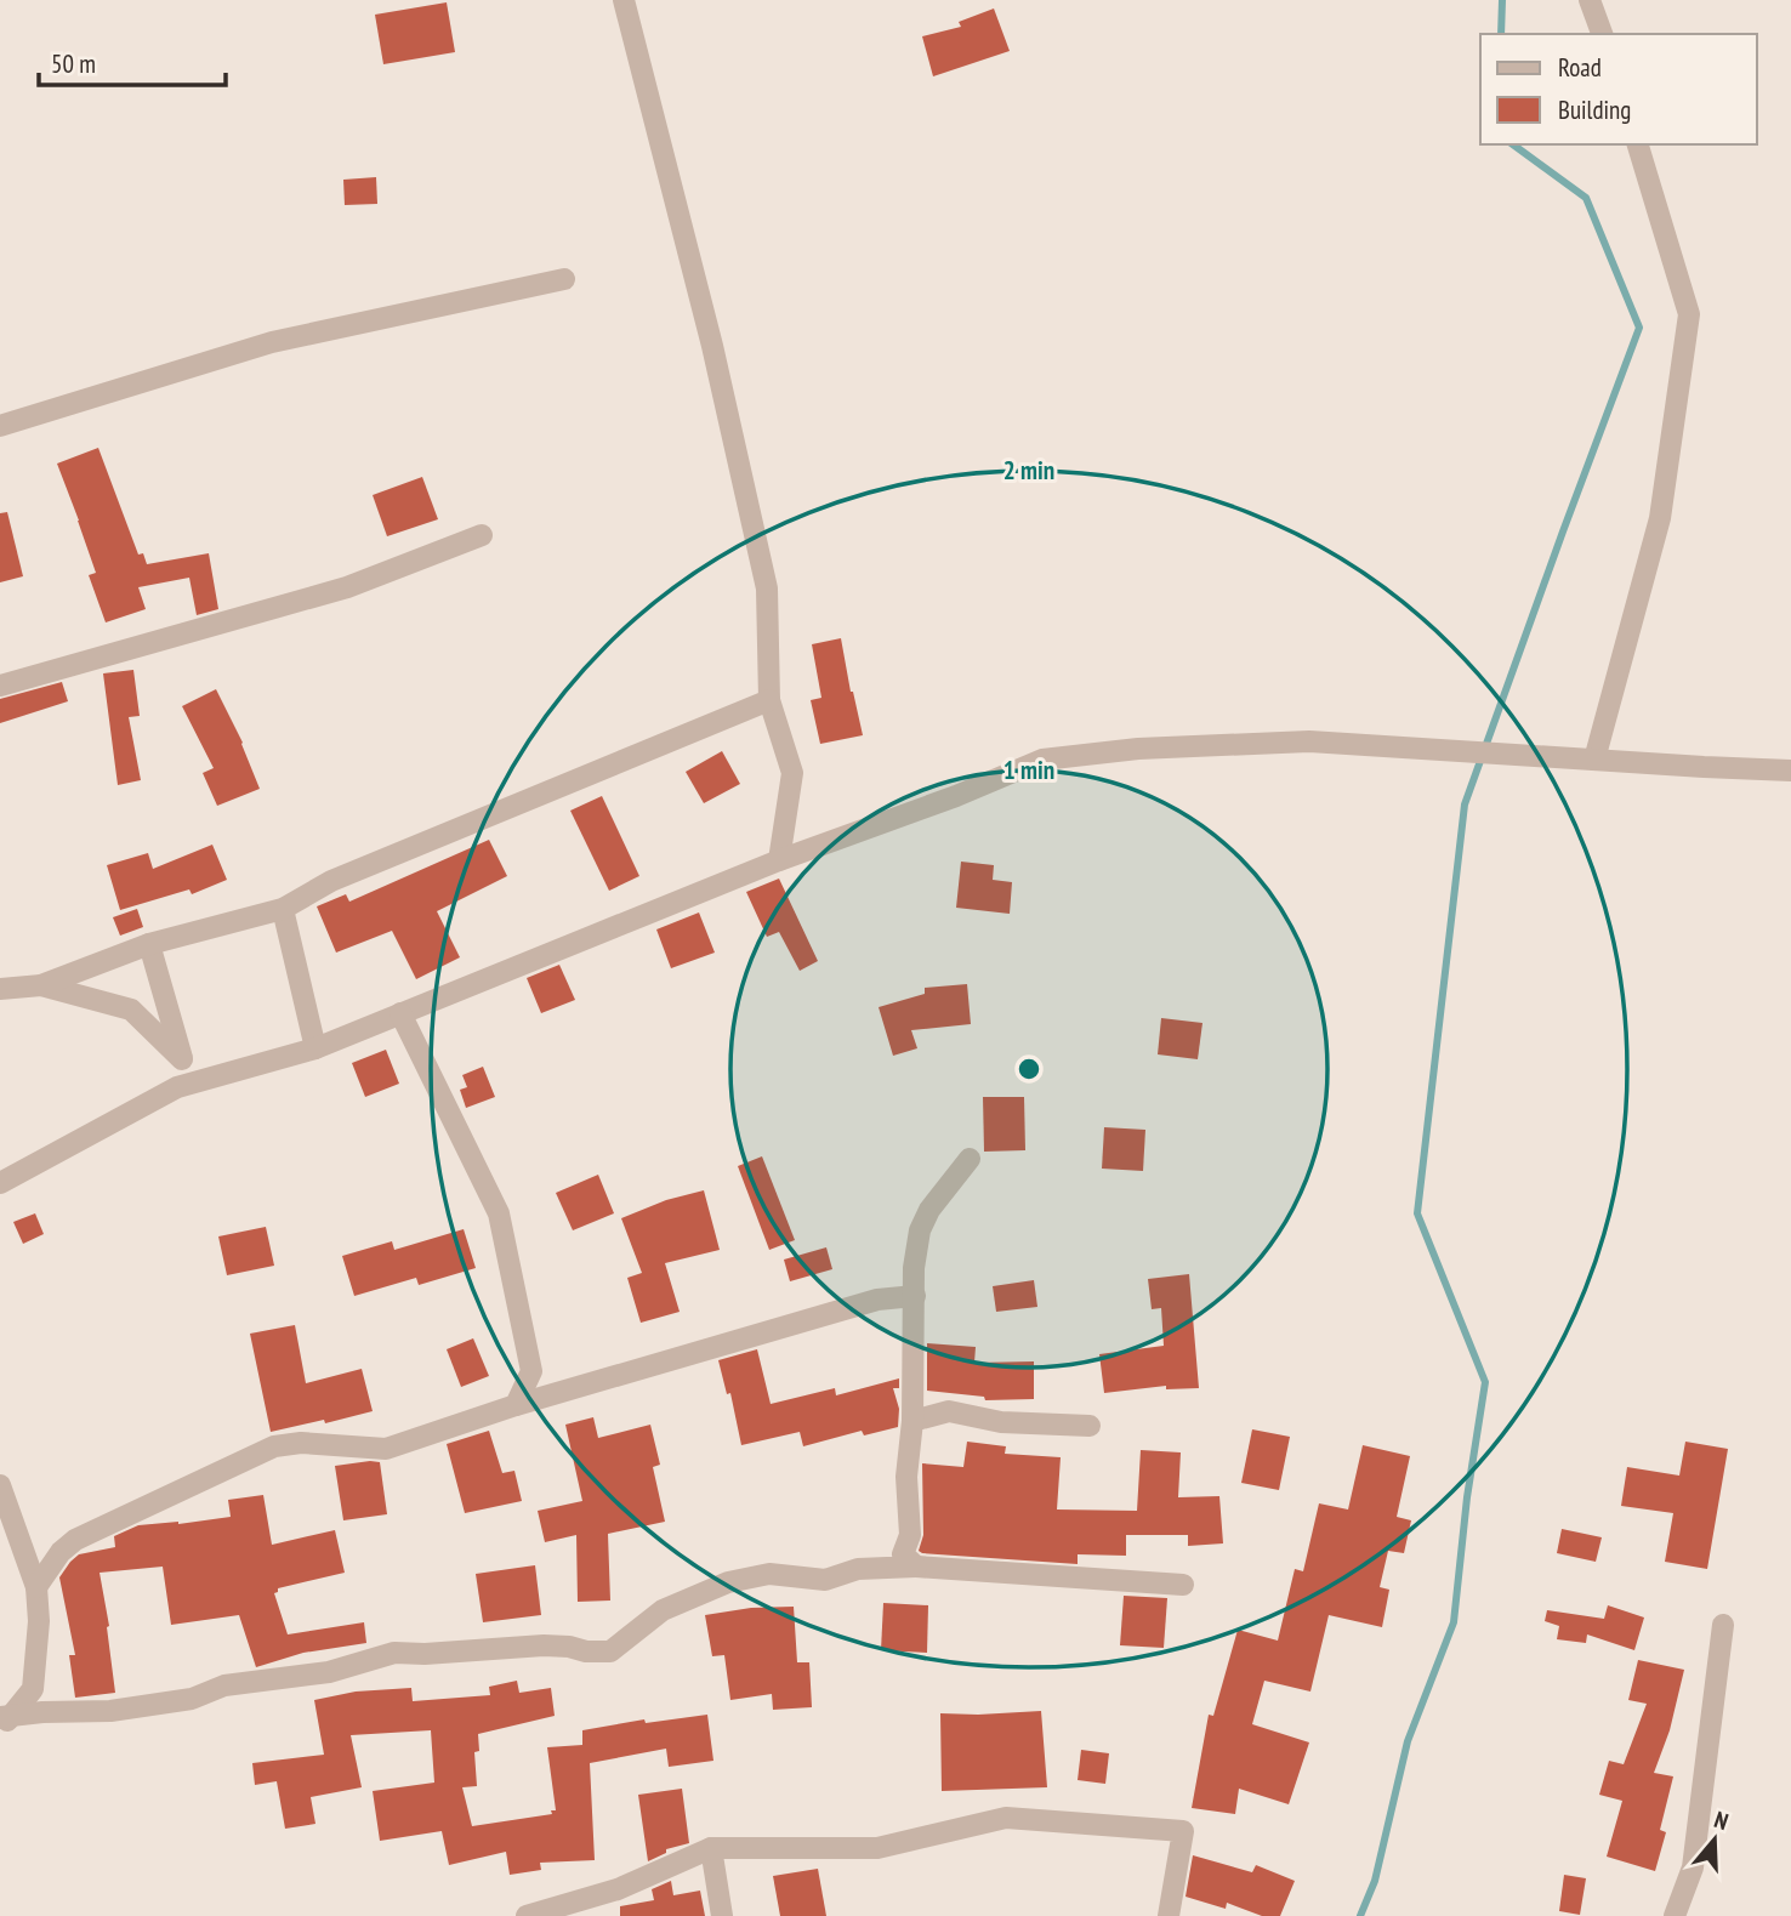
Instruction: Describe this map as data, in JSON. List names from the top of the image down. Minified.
{"legend":["Road","Building"],"scale_bar":"50 m","north":"top","rings":["2 min","1 min"]}
